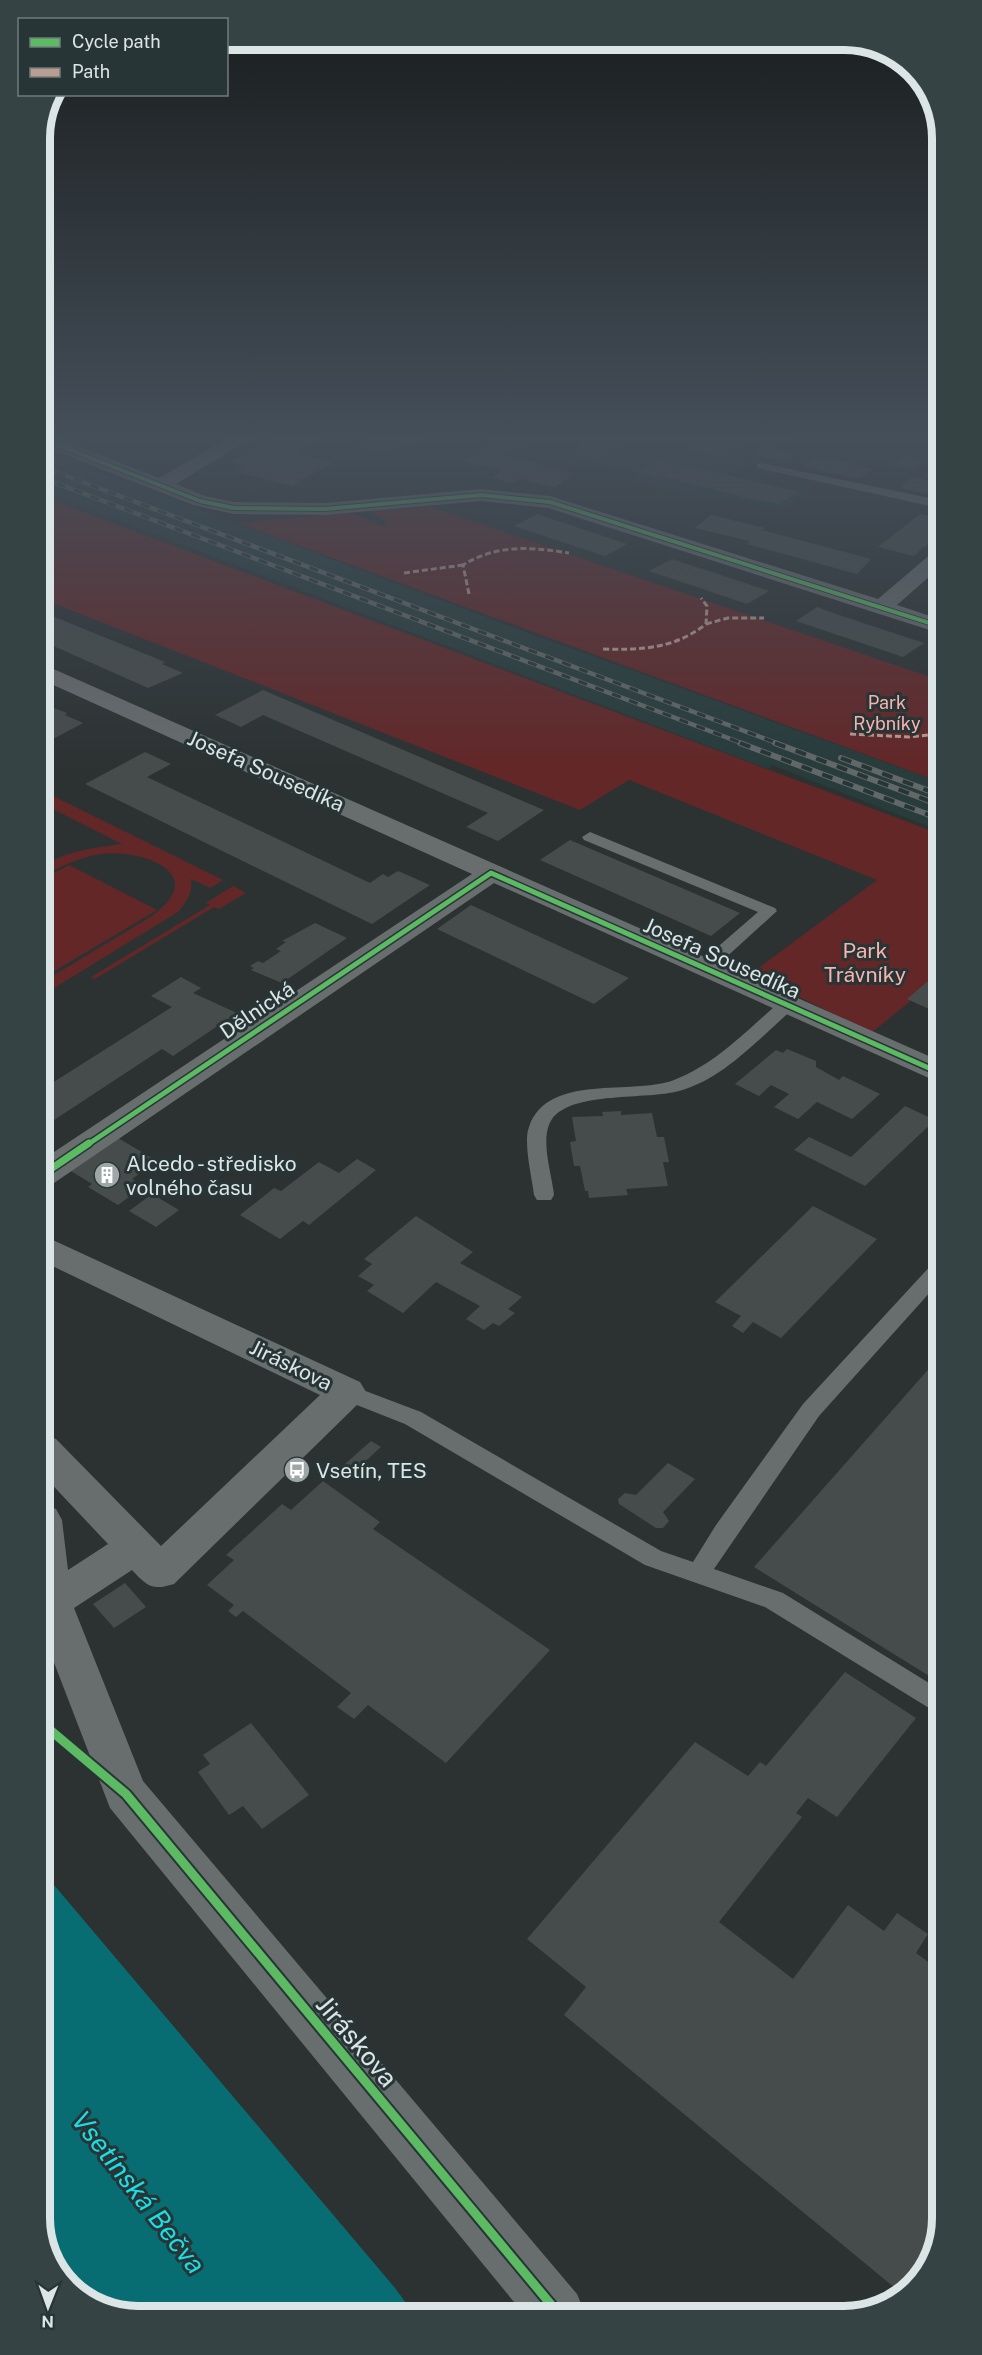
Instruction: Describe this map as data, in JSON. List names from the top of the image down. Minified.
{"streets":{"street":["Josefa Sousedíka","Dělnická","Jiráskova"]},"crossings":[["Josefa Sousedíka","Dělnická"]],"water":["Vsetínská Bečva"],"parks":["Park Rybníky","Park Trávníky"],"places":{"building":["Alcedo - středisko volného času"],"bus stop":["Vsetín, TES"]},"legend":["Cycle path","Path"],"north":"bottom"}
